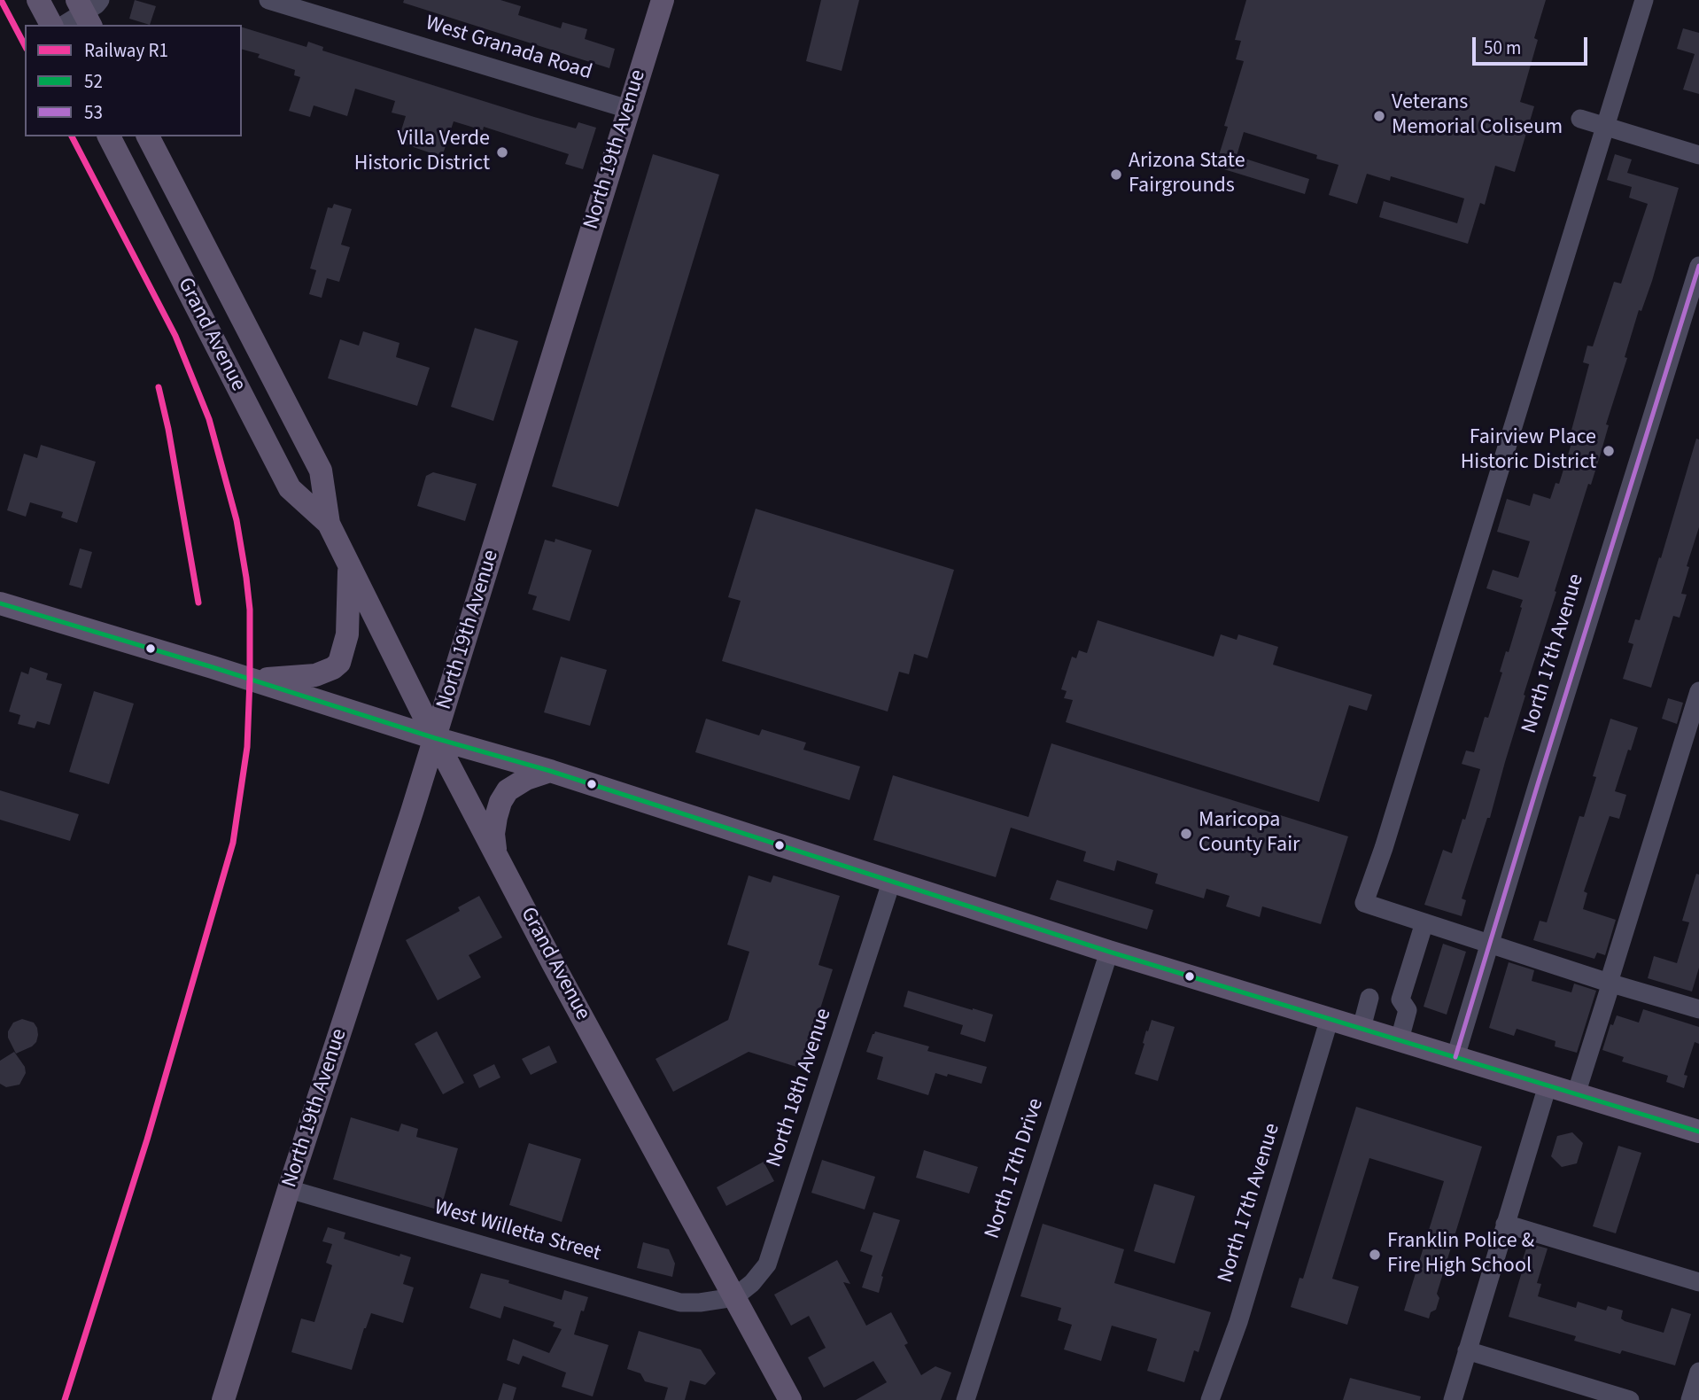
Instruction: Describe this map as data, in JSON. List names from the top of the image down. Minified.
{"streets":{"main road":["North 19th Avenue","Grand Avenue"],"street":["West Granada Road","North 17th Avenue","North 18th Avenue","North 17th Drive","West Willetta Street"]},"crossings":[["West Granada Road","North 19th Avenue"],["North 19th Avenue","Grand Avenue"],["North 19th Avenue","West Willetta Street"],["Grand Avenue","North 18th Avenue"],["Grand Avenue","West Willetta Street"],["North 18th Avenue","West Willetta Street"]],"places":["Veterans Memorial Coliseum","Villa Verde Historic District","Arizona State Fairgrounds","Fairview Place Historic District","Maricopa County Fair","Franklin Police & Fire High School"],"lines":["rail line R1","transit line 53","transit line 52"],"legend":["Railway R1","52","53"],"scale_bar":"50 m"}
